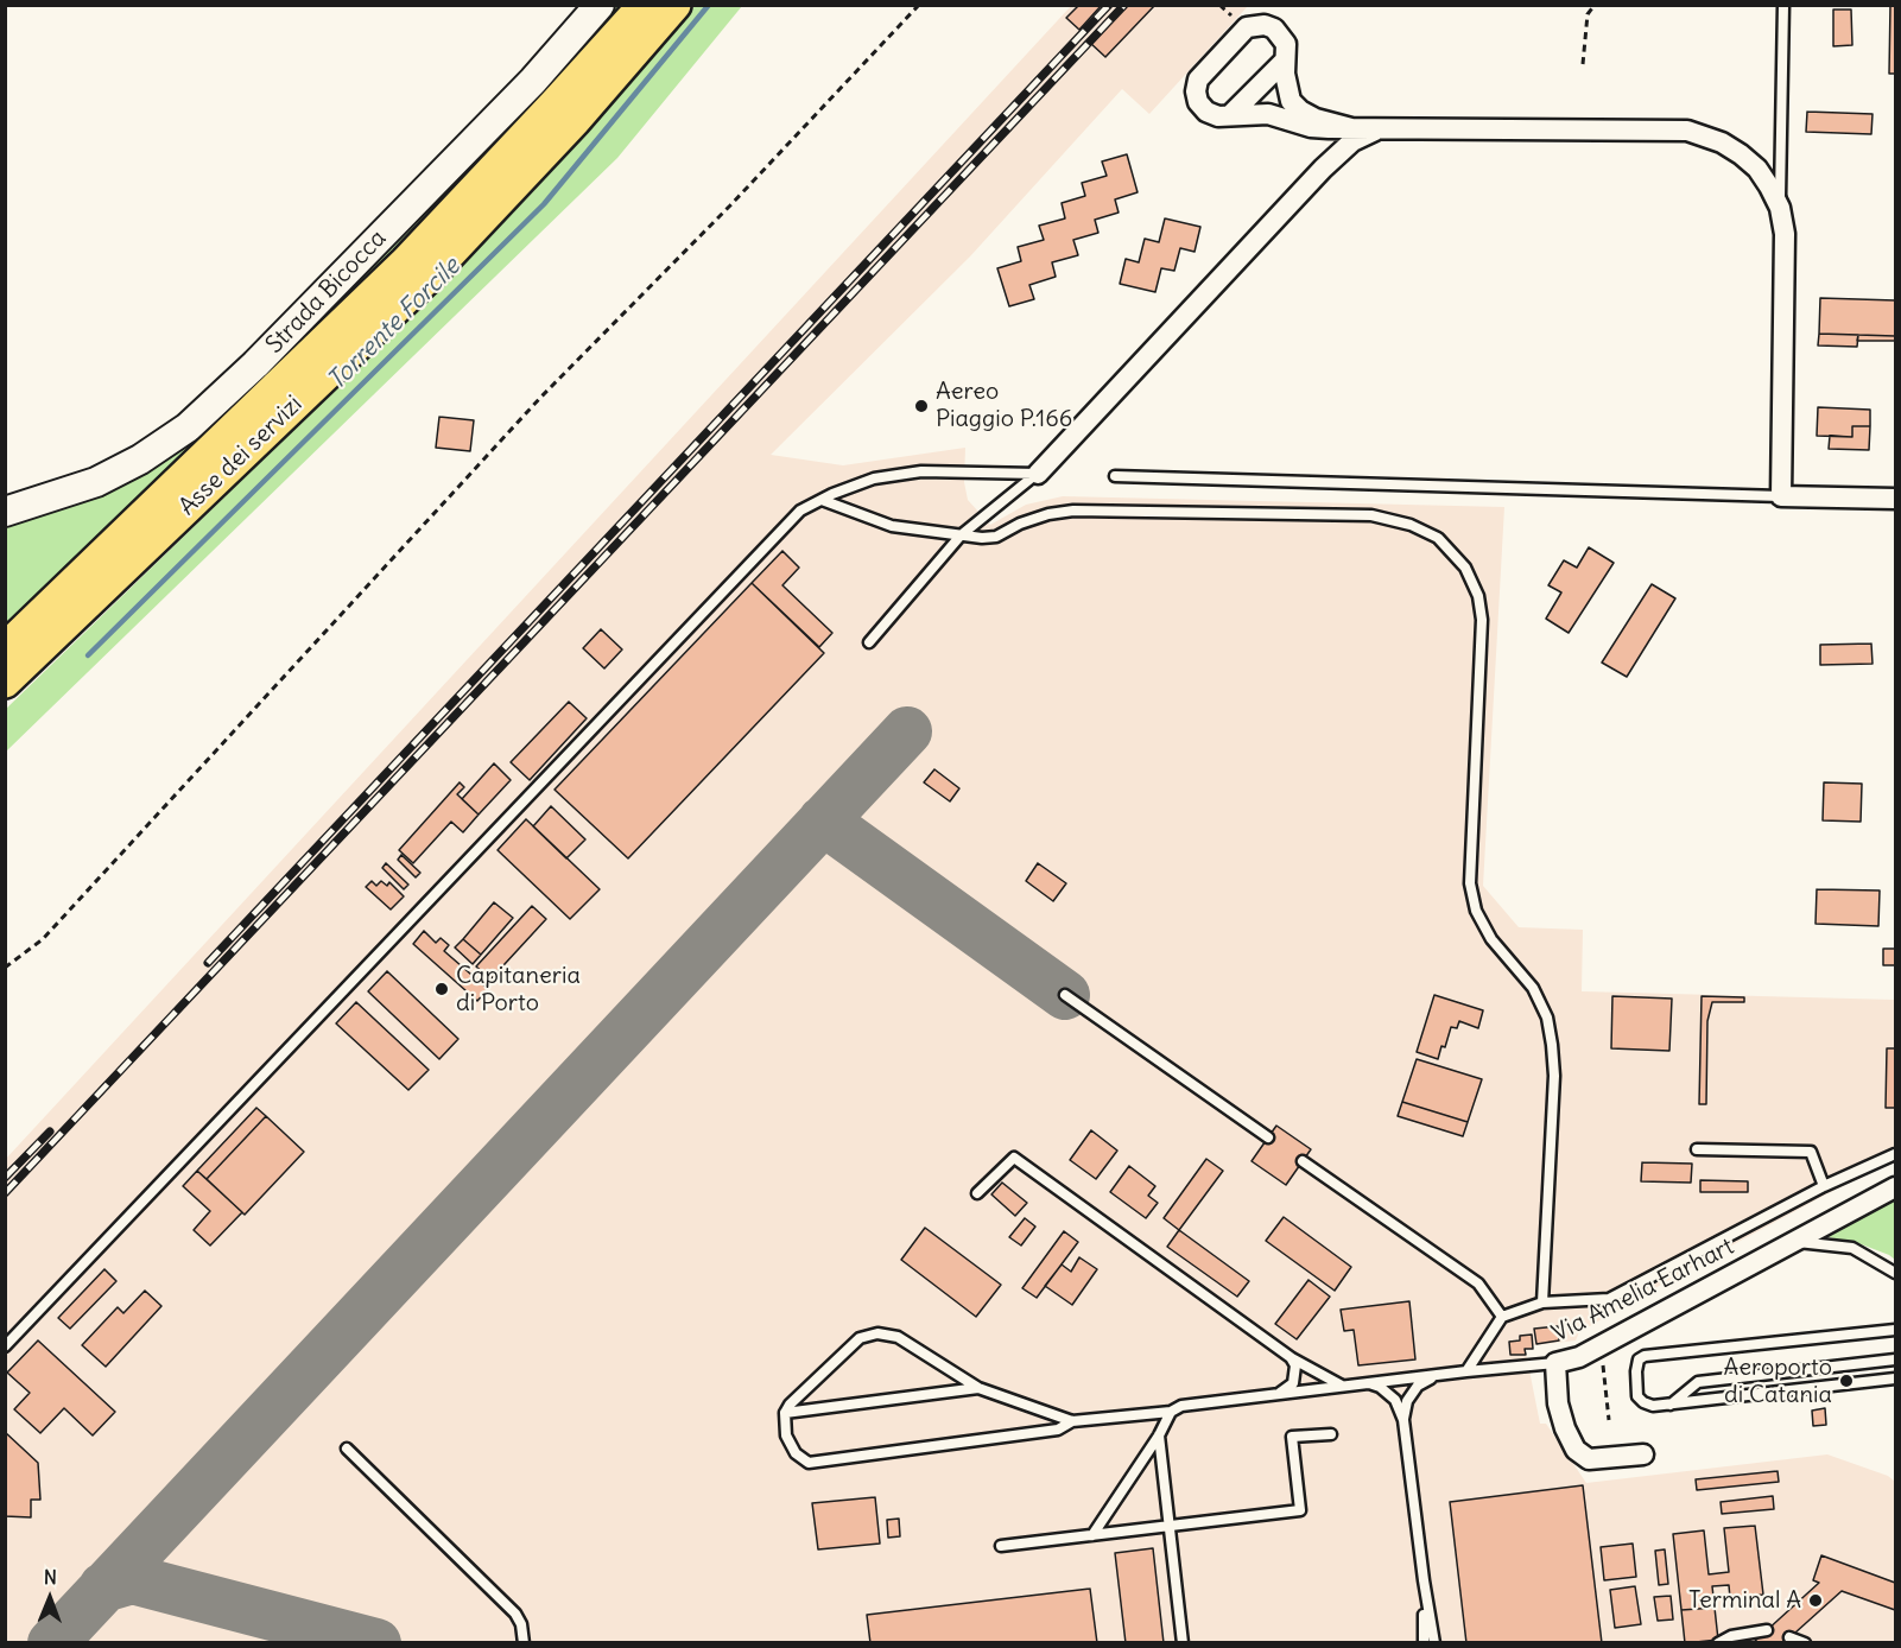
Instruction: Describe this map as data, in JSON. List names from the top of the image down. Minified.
{"streets":{"main road":["Strada Bicocca","Asse dei servizi"],"street":["Via Amelia Earhart"]},"water":["Torrente Forcile"],"places":["Aereo Piaggio P.166","Capitaneria di Porto","Aeroporto di Catania","Terminal A"],"north":"top"}
